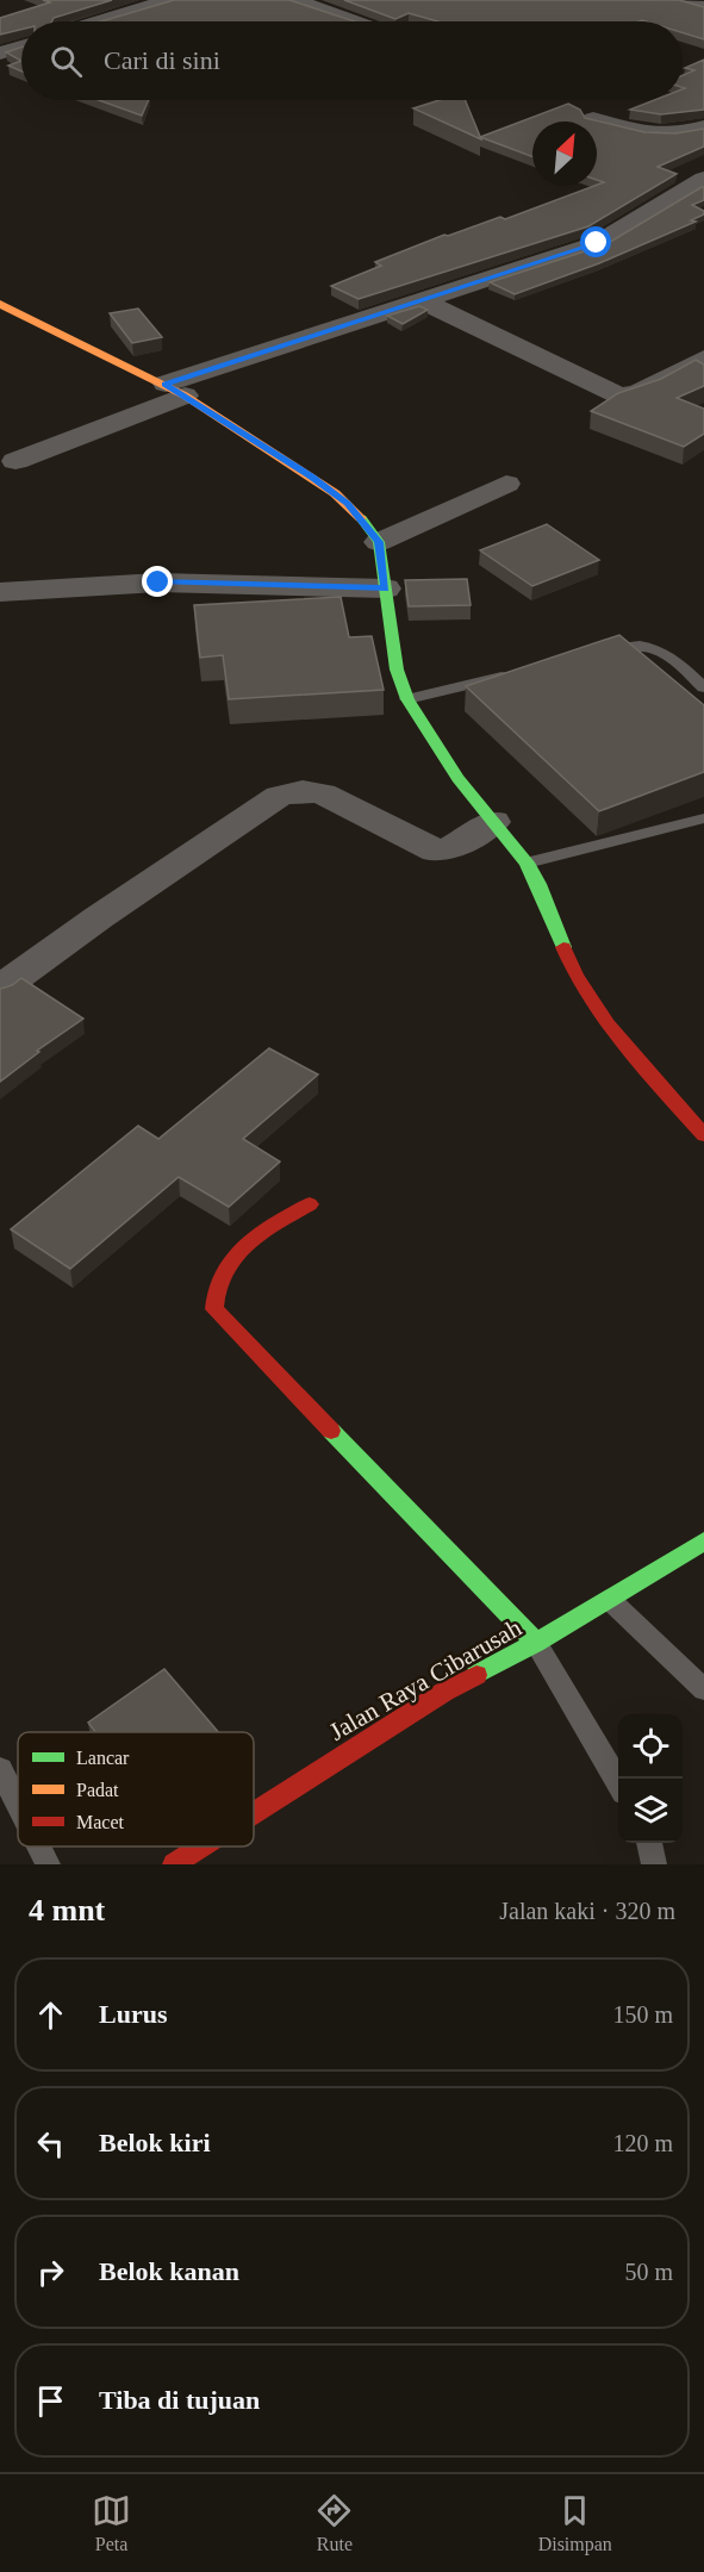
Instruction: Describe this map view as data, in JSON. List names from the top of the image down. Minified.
{"streets":{"street":["Jalan Raya Cibarusah"]},"legend":["Lancar","Padat","Macet"],"north":"top right","page":{"search":"Cari di sini","heading":["4 mnt","Jalan kaki · 320 m"],"list":[["Lurus","150 m"],["Belok kiri","120 m"],["Belok kanan","50 m"],"Tiba di tujuan"],"nav":["Peta","Rute","Disimpan"]}}
